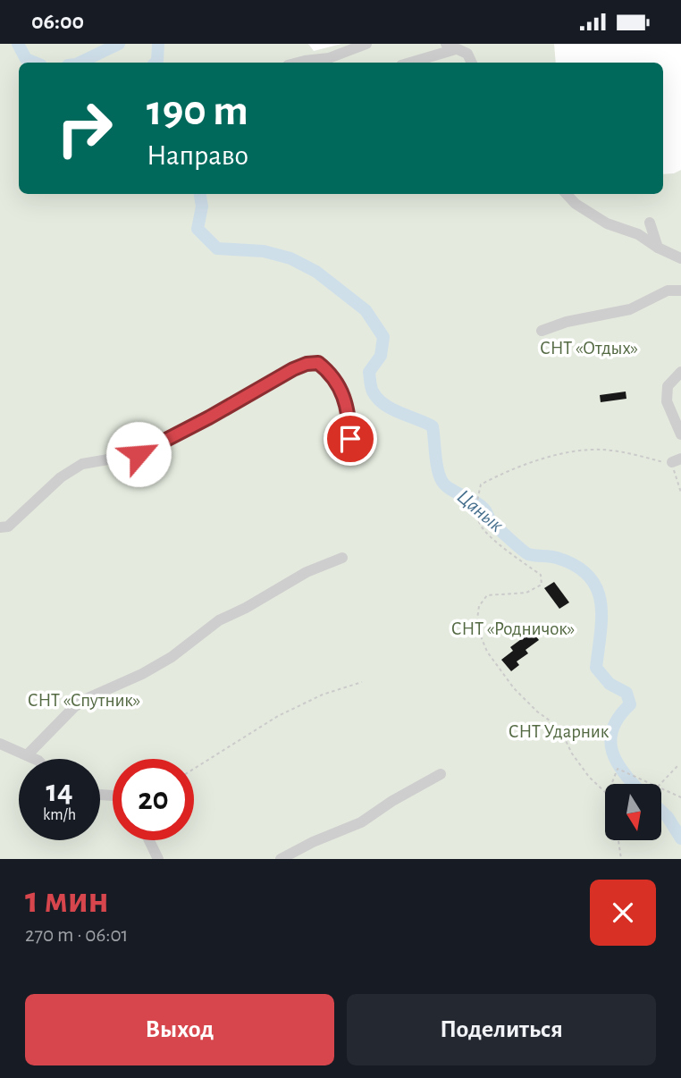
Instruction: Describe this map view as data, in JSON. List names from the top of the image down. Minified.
{"water":["Цанык"],"parks":["СНТ «Отдых»","СНТ «Родничок»","СНТ «Спутник»","СНТ Ударник"],"north":"bottom","page":{"status":"06:00","turn":["190 m","Направо"],"speed":"14 km/h","limit":"20","heading":["1 мин","270 m · 06:01"],"buttons":["Выход","Поделиться"]}}
